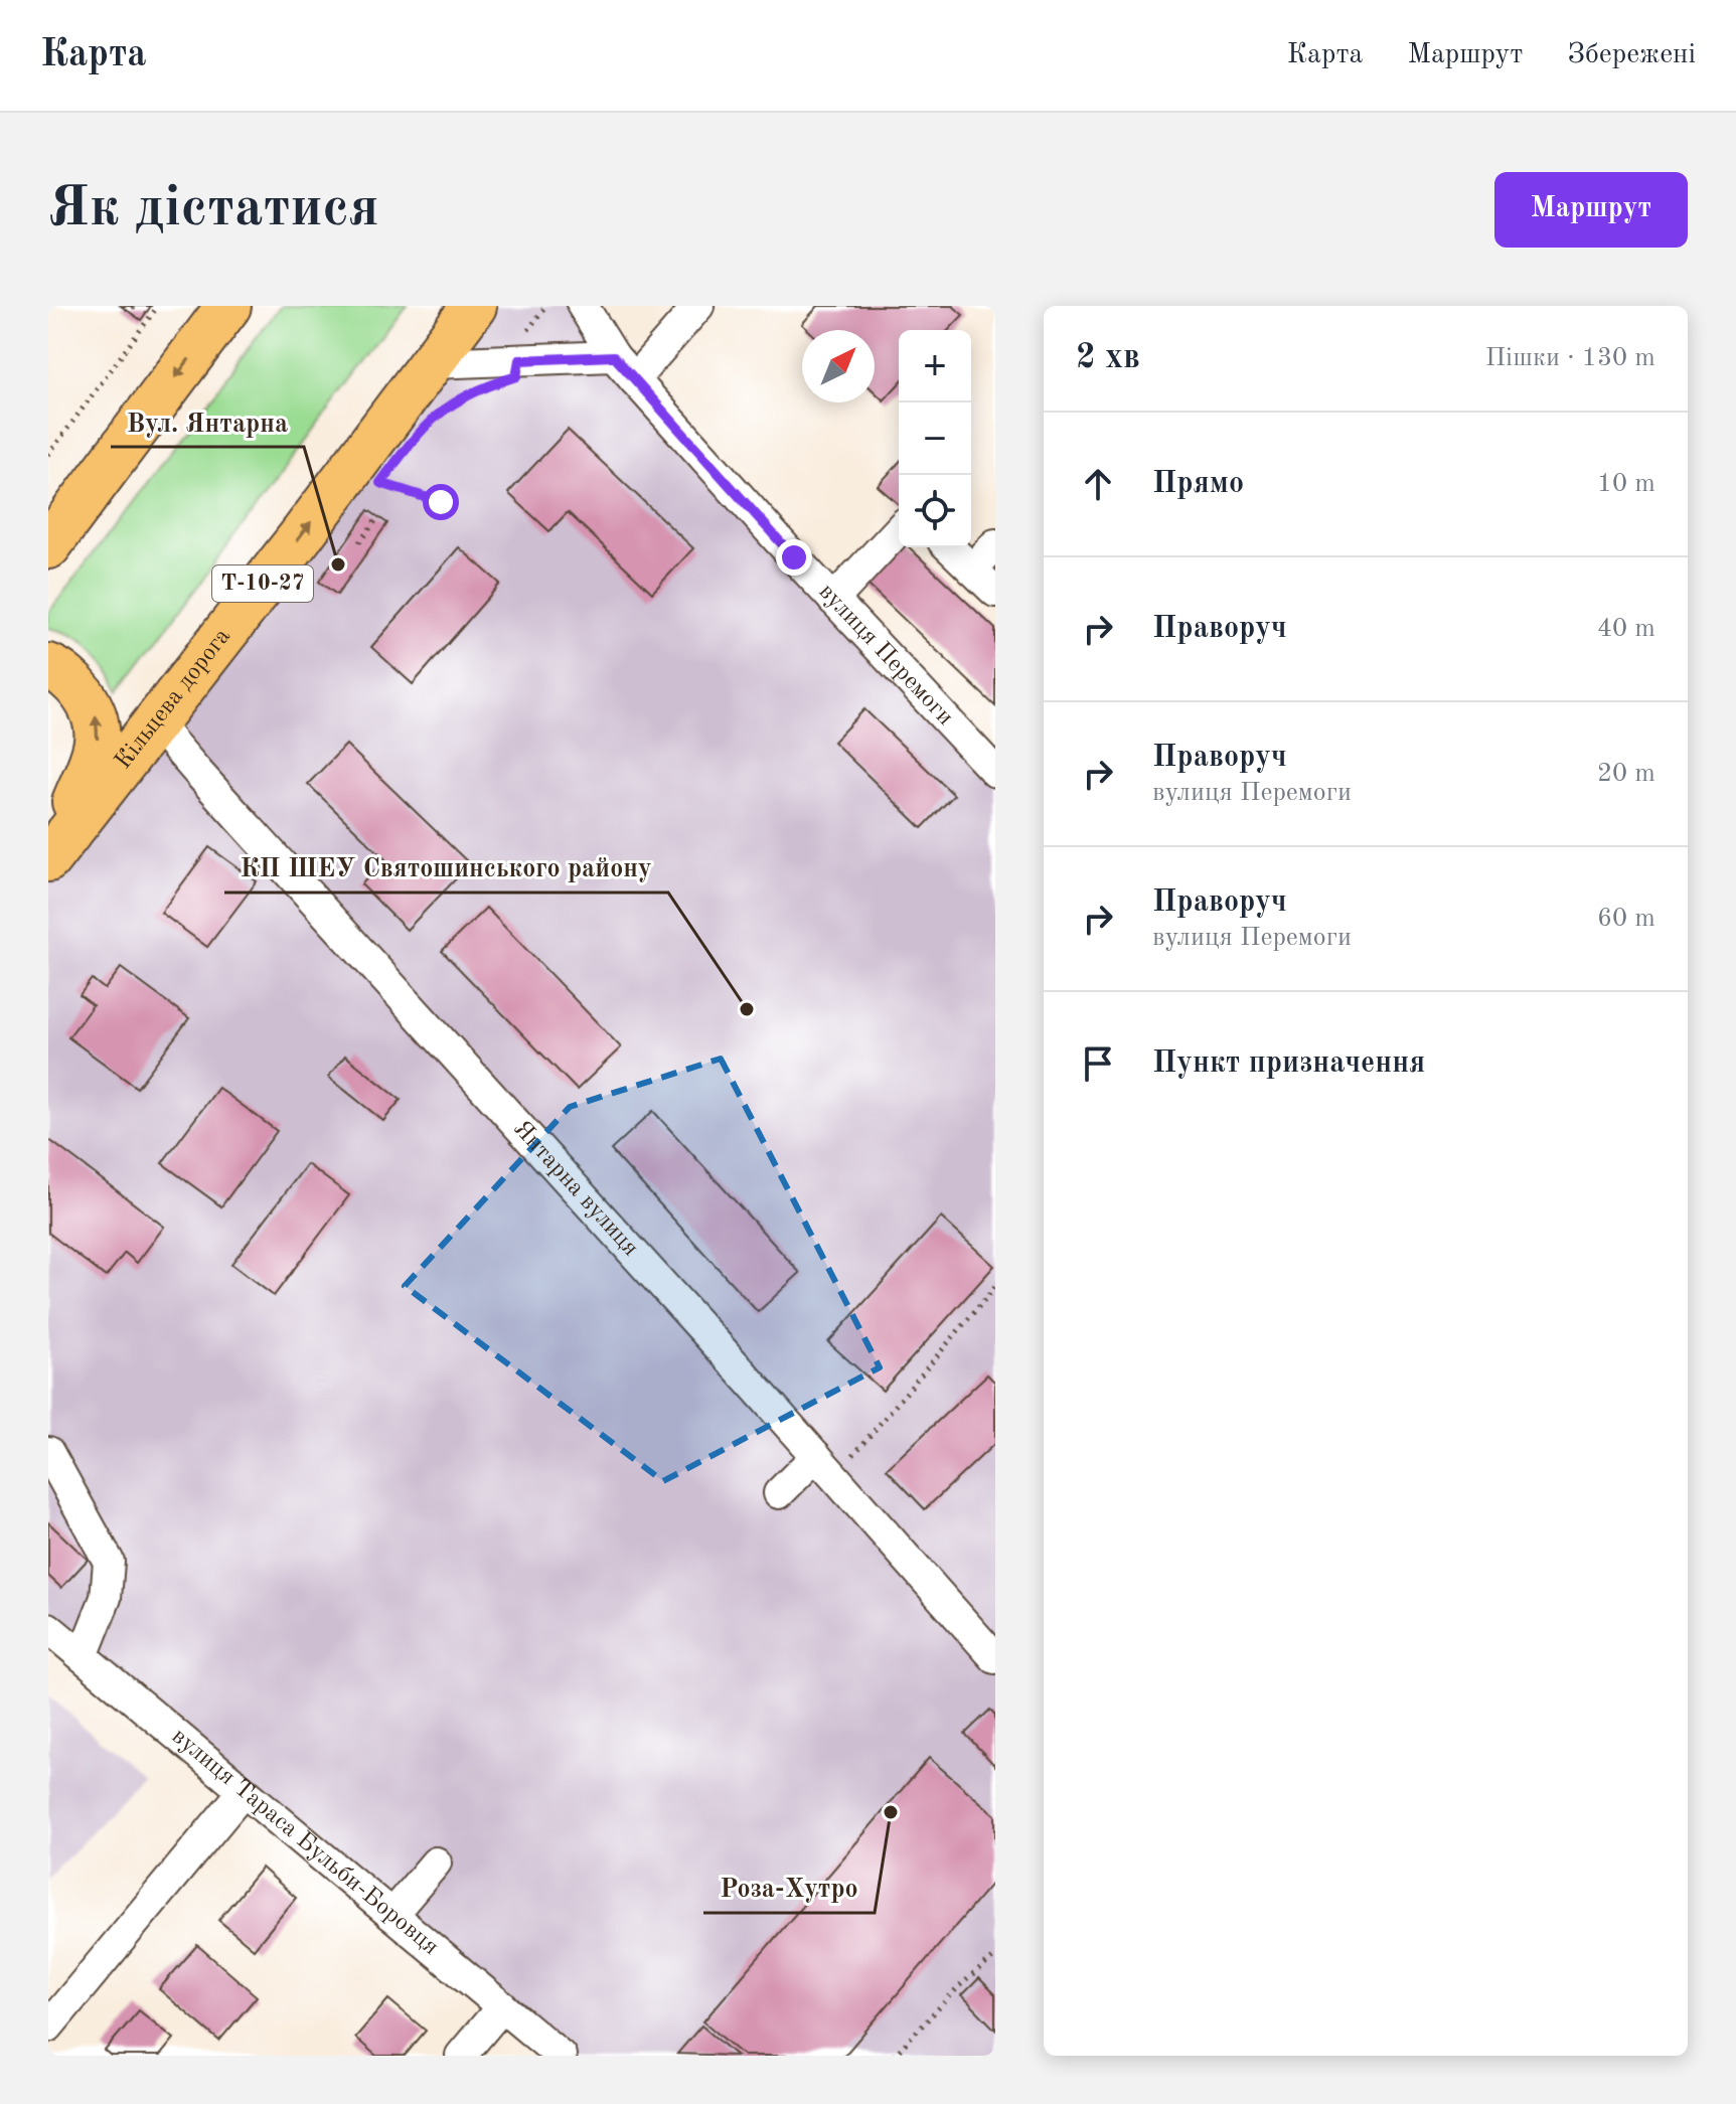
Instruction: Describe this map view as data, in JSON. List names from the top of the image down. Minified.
{"streets":{"highway":["Т-10-27","Кільцева дорога"],"street":["вулиця Перемоги","Янтарна вулиця","вулиця Тараса Бульби-Боровця"]},"crossings":[["Кільцева дорога","Янтарна вулиця"]],"places":["Вул. Янтарна","КП ШЕУ Святошинського району","Роза-Хутро"],"north":"top right","page":{"header":"Карта","nav":["Карта","Маршрут","Збережені"],"buttons":"Маршрут","title":"Як дістатися","heading":["2 хв","Пішки · 130 m"],"map_buttons":["+","−"],"list":[["Прямо","10 m"],["Праворуч","40 m"],["Праворуч","вулиця Перемоги","20 m"],["Праворуч","вулиця Перемоги","60 m"],"Пункт призначення"]}}
